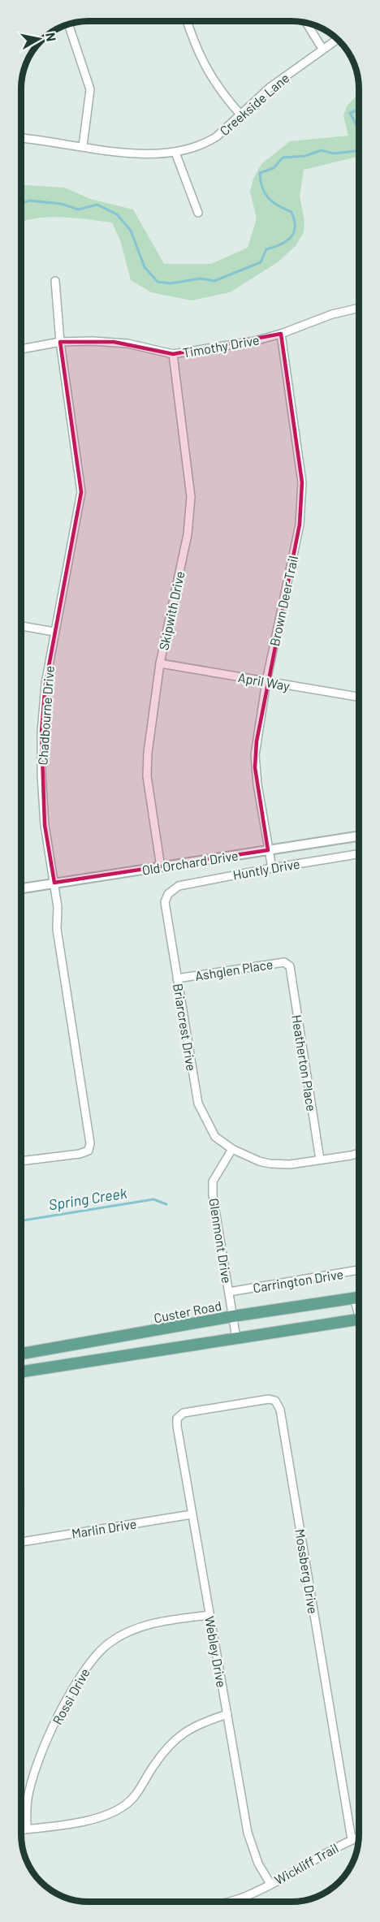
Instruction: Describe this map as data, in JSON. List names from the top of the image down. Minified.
{"streets":{"main road":["Custer Road"],"street":["Creekside Lane","Timothy Drive","Brown Deer Trail","Skipwith Drive","April Way","Chadbourne Drive","Old Orchard Drive","Huntly Drive","Ashglen Place","Briarcrest Drive","Heatherton Place","Glenmont Drive","Carrington Drive","Marlin Drive","Mossberg Drive","Webley Drive","Rossi Drive","Wickliff Trail"]},"crossings":[["Timothy Drive","Brown Deer Trail"],["Timothy Drive","Skipwith Drive"],["Timothy Drive","Chadbourne Drive"],["Brown Deer Trail","April Way"],["Brown Deer Trail","Old Orchard Drive"],["Brown Deer Trail","Huntly Drive"],["Skipwith Drive","April Way"],["Skipwith Drive","Old Orchard Drive"],["Chadbourne Drive","Old Orchard Drive"],["Huntly Drive","Briarcrest Drive"],["Ashglen Place","Briarcrest Drive"],["Ashglen Place","Heatherton Place"],["Briarcrest Drive","Heatherton Place"],["Briarcrest Drive","Glenmont Drive"],["Glenmont Drive","Carrington Drive"],["Glenmont Drive","Custer Road"],["Marlin Drive","Webley Drive"],["Mossberg Drive","Webley Drive"],["Mossberg Drive","Wickliff Trail"],["Webley Drive","Rossi Drive"],["Webley Drive","Wickliff Trail"]],"water":["Spring Creek"],"north":"right"}
